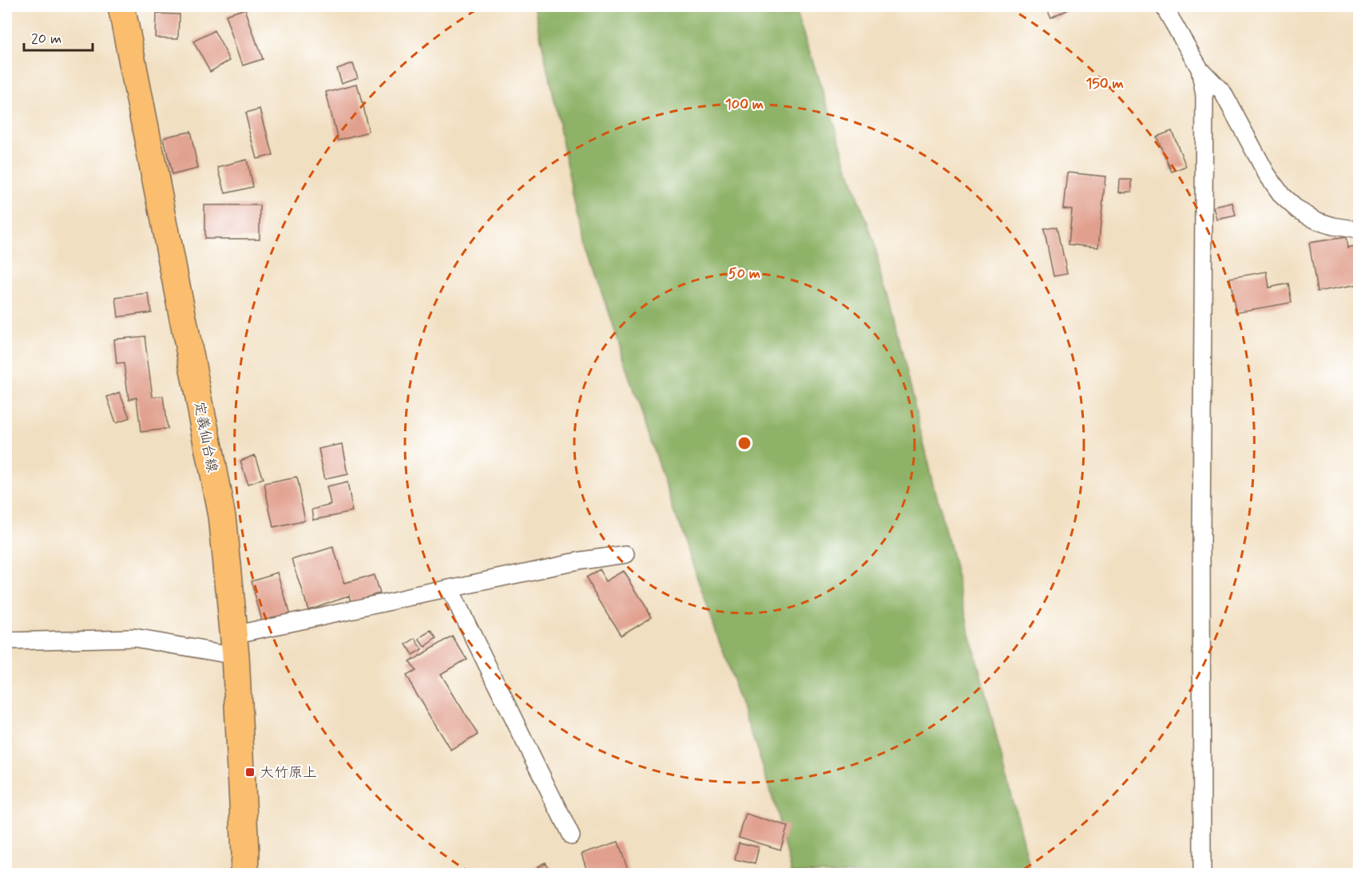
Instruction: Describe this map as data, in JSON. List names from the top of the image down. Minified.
{"streets":{"main road":["定義仙台線"]},"places":{"transit":["大竹原上"]},"scale_bar":"20 m","rings":["150 m","100 m","50 m"]}
